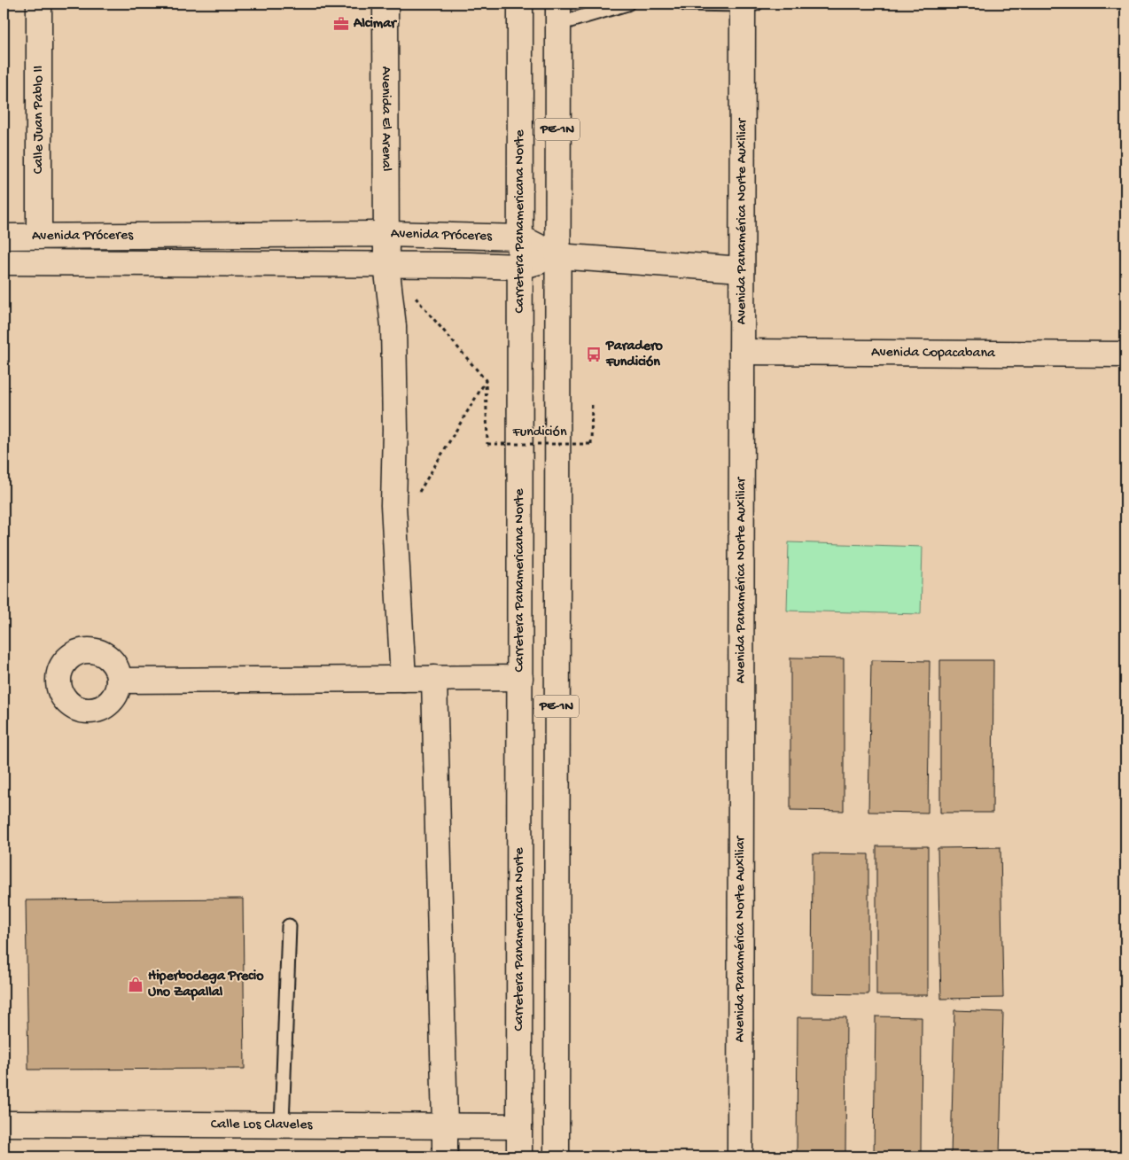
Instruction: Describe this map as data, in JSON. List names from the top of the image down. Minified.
{"streets":{"main road":["Avenida El Arenal","Calle Juan Pablo II","PE-1N","Carretera Panamericana Norte","Avenida Panamérica Norte Auxiliar","Avenida Próceres","Avenida Copacabana","Calle Los Claveles"],"path":["Fundición"]},"crossings":[["Avenida El Arenal","Avenida Próceres"],["Calle Juan Pablo II","Avenida Próceres"],["PE-1N","Avenida Próceres"],["Carretera Panamericana Norte","Avenida Próceres"],["Carretera Panamericana Norte","Calle Los Claveles"],["Avenida Panamérica Norte Auxiliar","Avenida Copacabana"]],"places":{"office":["Alcimar"],"bus stop":["Paradero Fundición"],"shop":["Hiperbodega Precio Uno Zapallal"]}}
